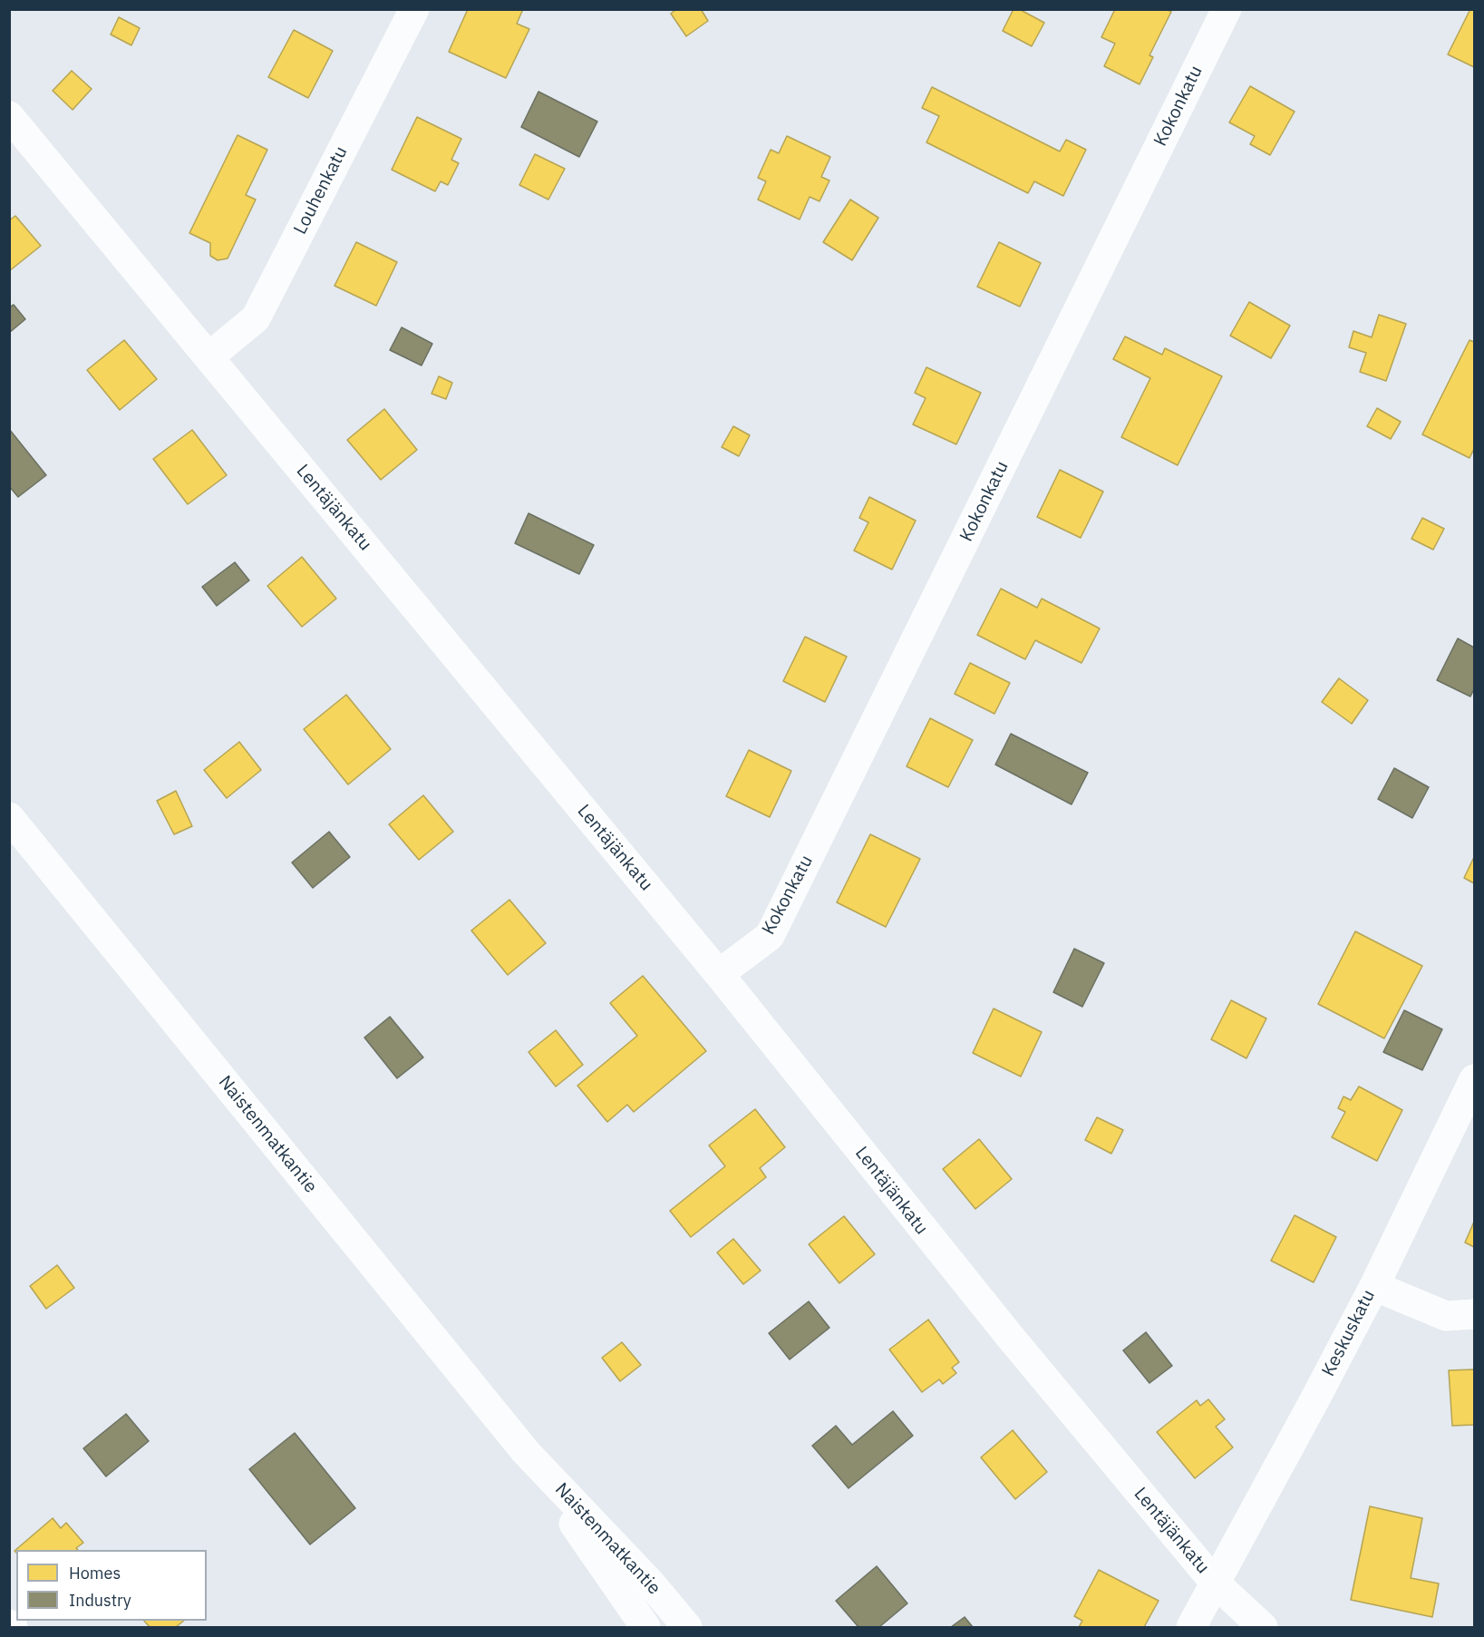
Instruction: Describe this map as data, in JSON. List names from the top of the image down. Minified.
{"streets":{"street":["Kokonkatu","Louhenkatu","Lentäjänkatu","Naistenmatkantie","Keskuskatu"]},"crossings":[["Kokonkatu","Lentäjänkatu"],["Louhenkatu","Lentäjänkatu"],["Lentäjänkatu","Keskuskatu"]],"legend":["Homes","Industry"]}
